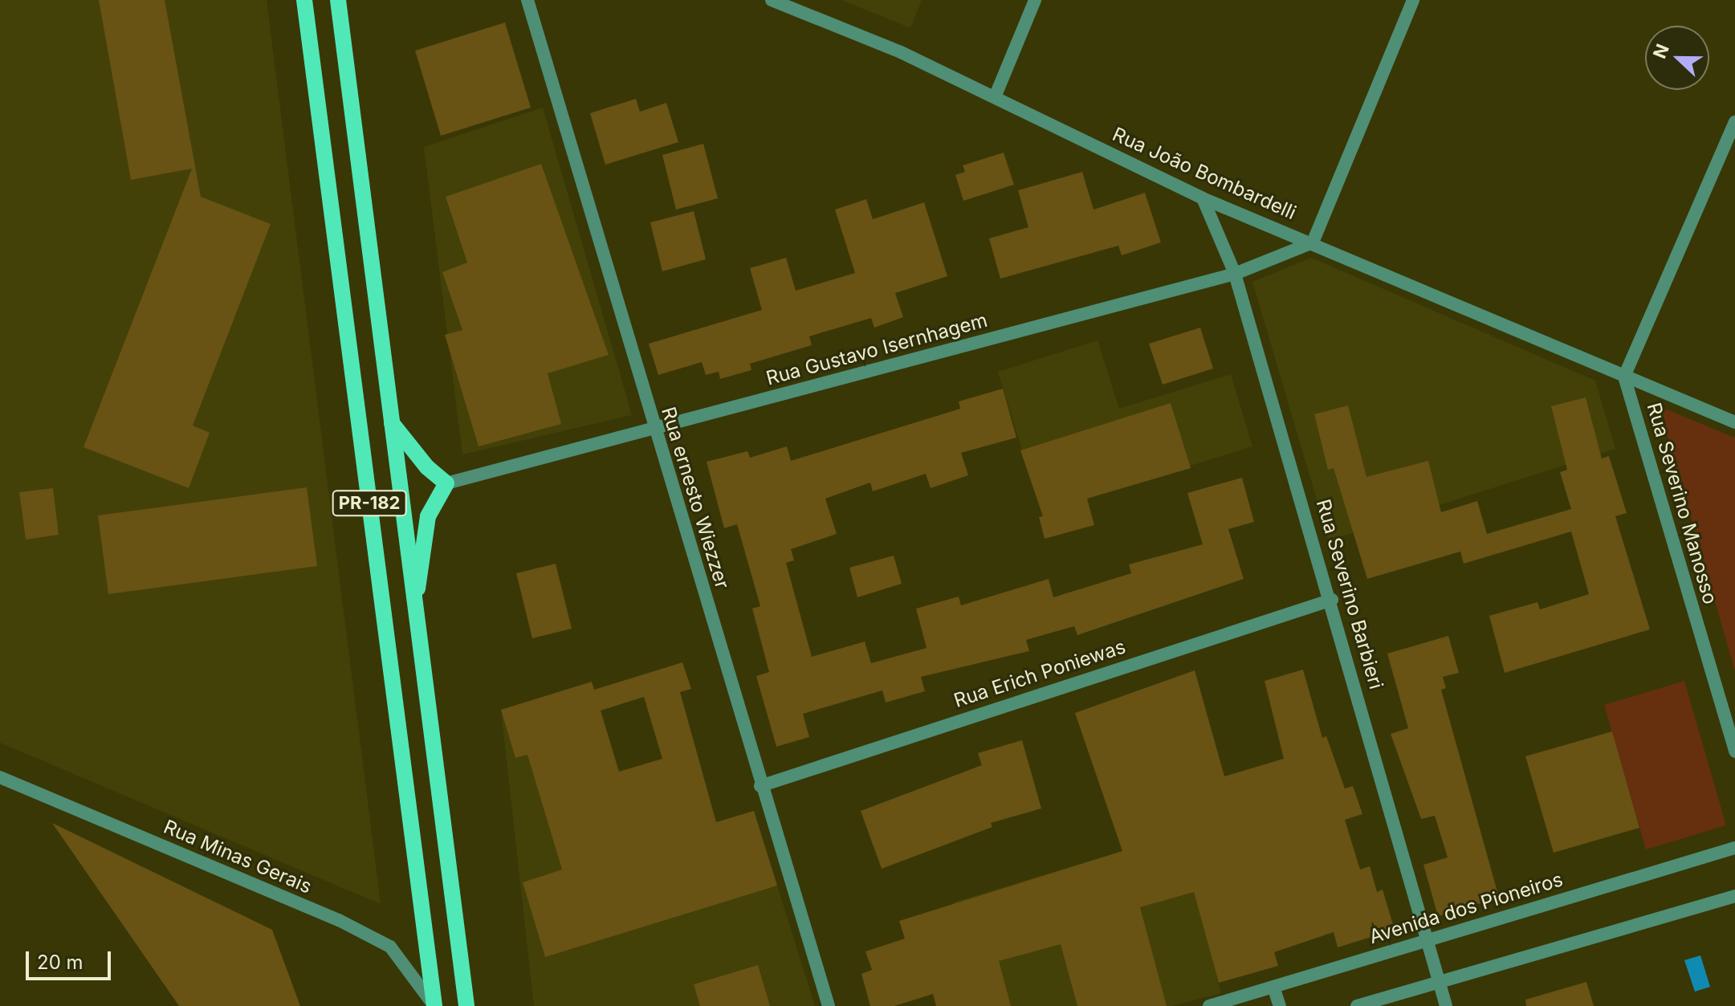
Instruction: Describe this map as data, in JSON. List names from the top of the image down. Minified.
{"streets":{"main road":["PR-182"],"street":["Rua João Bombardelli","Rua Gustavo Isernhagem","Rua ernesto Wiezzer","Rua Severino Manosso","Rua Severino Barbieri","Rua Erich Poniewas","Rua Minas Gerais","Avenida dos Pioneiros"]},"crossings":[["Rua João Bombardelli","Rua Gustavo Isernhagem"],["Rua João Bombardelli","Rua Severino Manosso"],["Rua João Bombardelli","Rua Severino Barbieri"],["Rua Gustavo Isernhagem","Rua ernesto Wiezzer"],["Rua Gustavo Isernhagem","Rua Severino Barbieri"],["Rua ernesto Wiezzer","Rua Erich Poniewas"],["PR-182","Rua Minas Gerais"],["Rua Severino Barbieri","Rua Erich Poniewas"],["Rua Severino Barbieri","Avenida dos Pioneiros"]],"scale_bar":"20 m","north":"left"}
